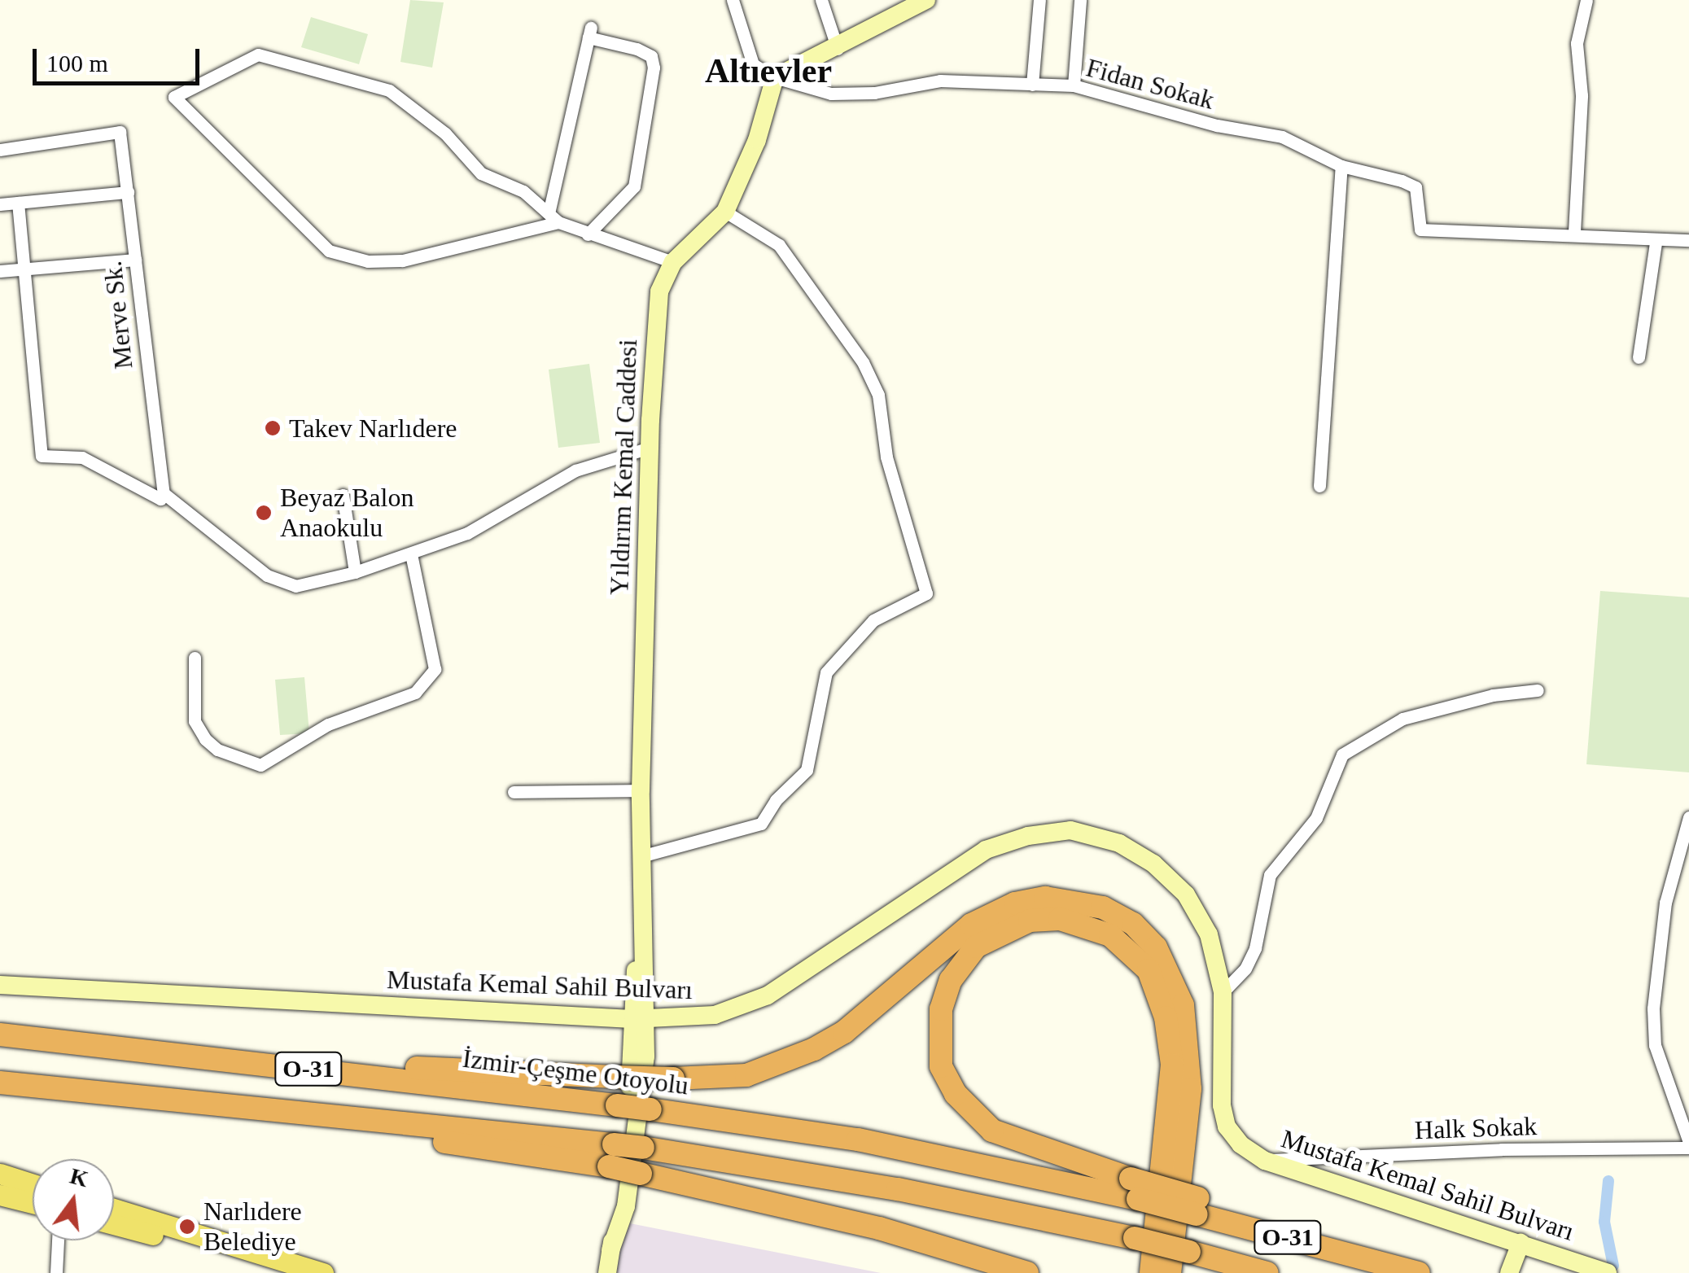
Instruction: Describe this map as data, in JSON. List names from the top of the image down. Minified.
{"streets":{"highway":["O-31","İzmir-Çeşme Otoyolu"],"main road":["Yıldırım Kemal Caddesi","Mustafa Kemal Sahil Bulvarı"],"street":["Fidan Sokak","Merve Sk.","Halk Sokak"]},"crossings":[["Fidan Sokak","Yıldırım Kemal Caddesi"],["Yıldırım Kemal Caddesi","Mustafa Kemal Sahil Bulvarı"],["Mustafa Kemal Sahil Bulvarı","Halk Sokak"],["O-31","İzmir-Çeşme Otoyolu"]],"districts":["Altıevler"],"places":["Takev Narlıdere","Beyaz Balon Anaokulu","Narlıdere Belediye"],"scale_bar":"100 m","north":"top"}
